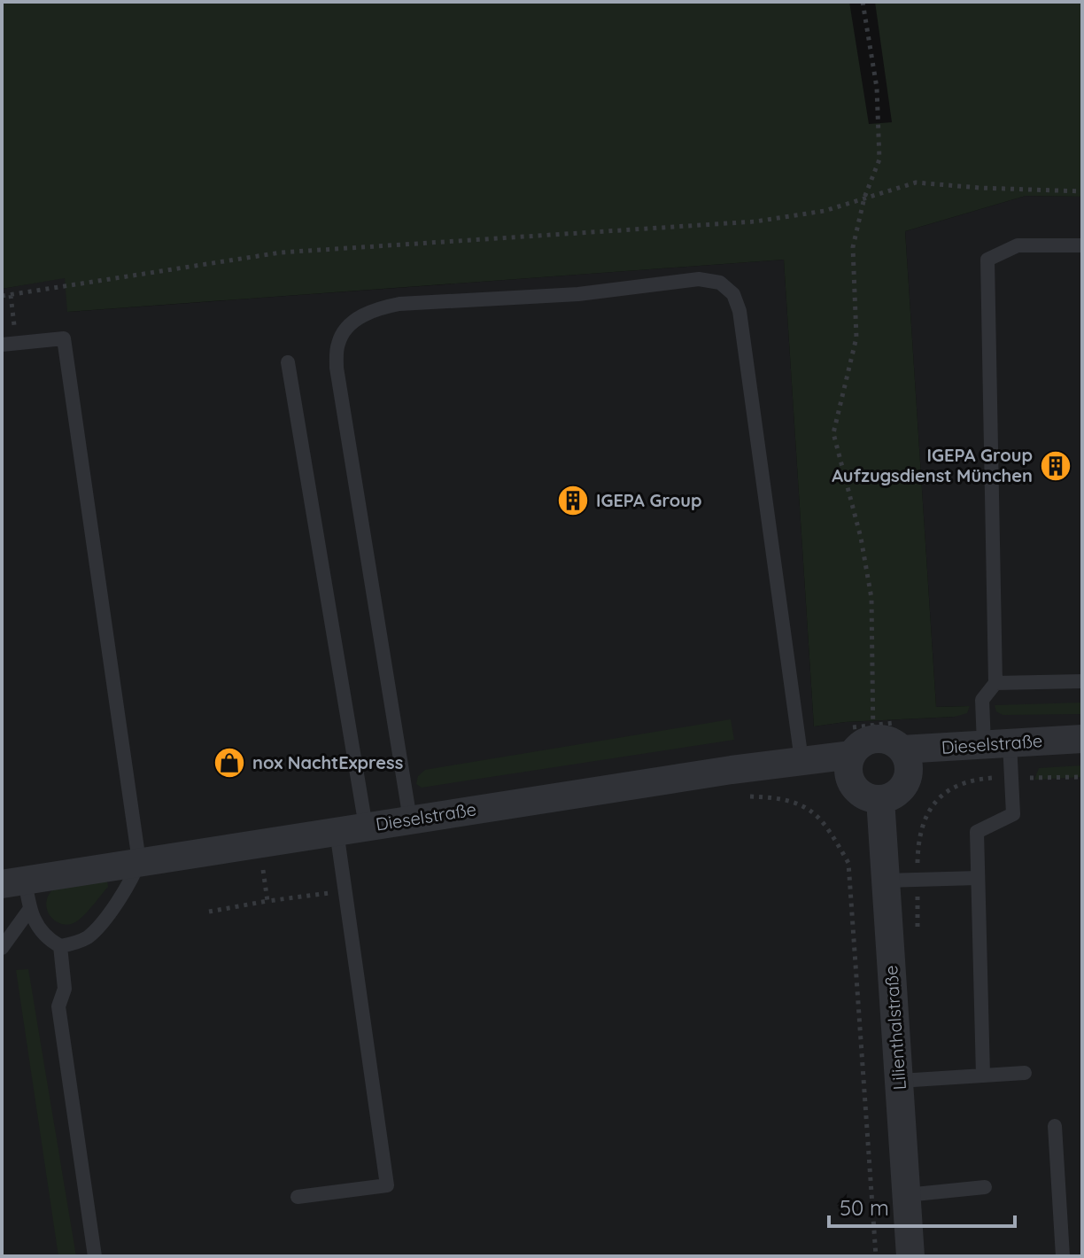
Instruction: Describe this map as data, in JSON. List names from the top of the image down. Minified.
{"streets":{"street":["Dieselstraße","Lilienthalstraße"]},"crossings":[["Dieselstraße","Lilienthalstraße"]],"places":{"building":["IGEPA Group Aufzugsdienst München","IGEPA Group"],"shop":["nox NachtExpress"]},"scale_bar":"50 m"}
